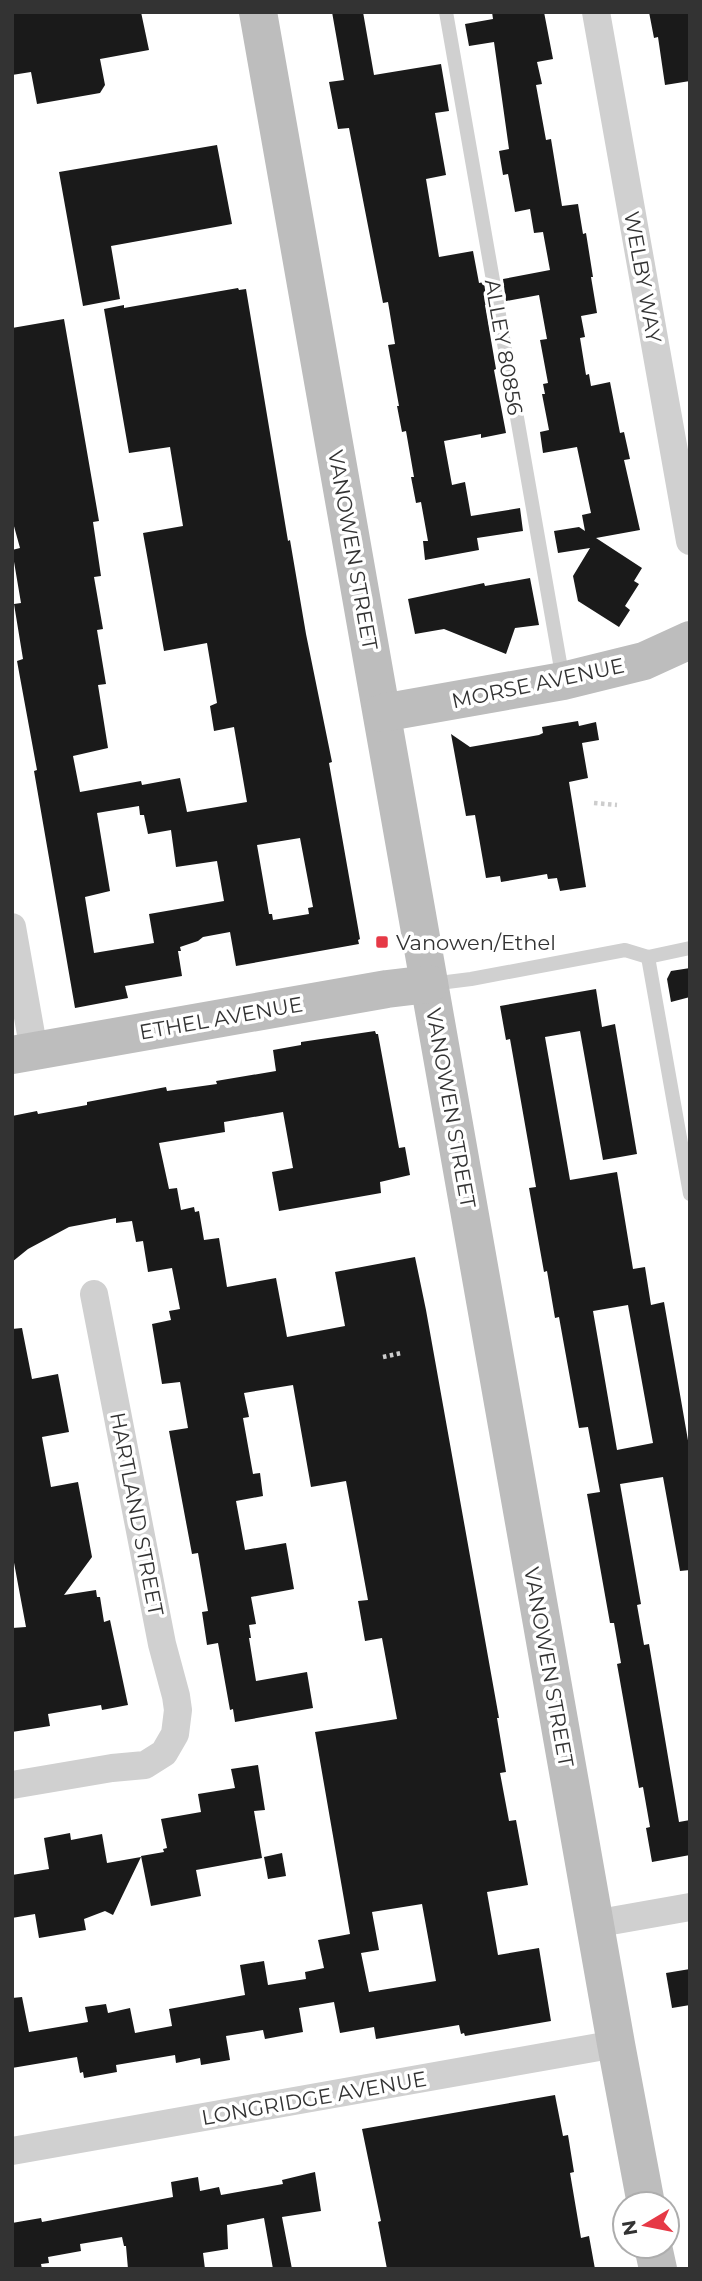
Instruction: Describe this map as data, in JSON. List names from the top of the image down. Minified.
{"streets":{"main road":["VANOWEN STREET","MORSE AVENUE","ETHEL AVENUE"],"street":["WELBY WAY","HARTLAND STREET","LONGRIDGE AVENUE"],"lane":["ALLEY 80856"]},"crossings":[["ALLEY 80856","MORSE AVENUE"],["VANOWEN STREET","MORSE AVENUE"],["VANOWEN STREET","ETHEL AVENUE"],["VANOWEN STREET","LONGRIDGE AVENUE"]],"places":{"transit":["Vanowen/Ethel"]},"north":"left"}
